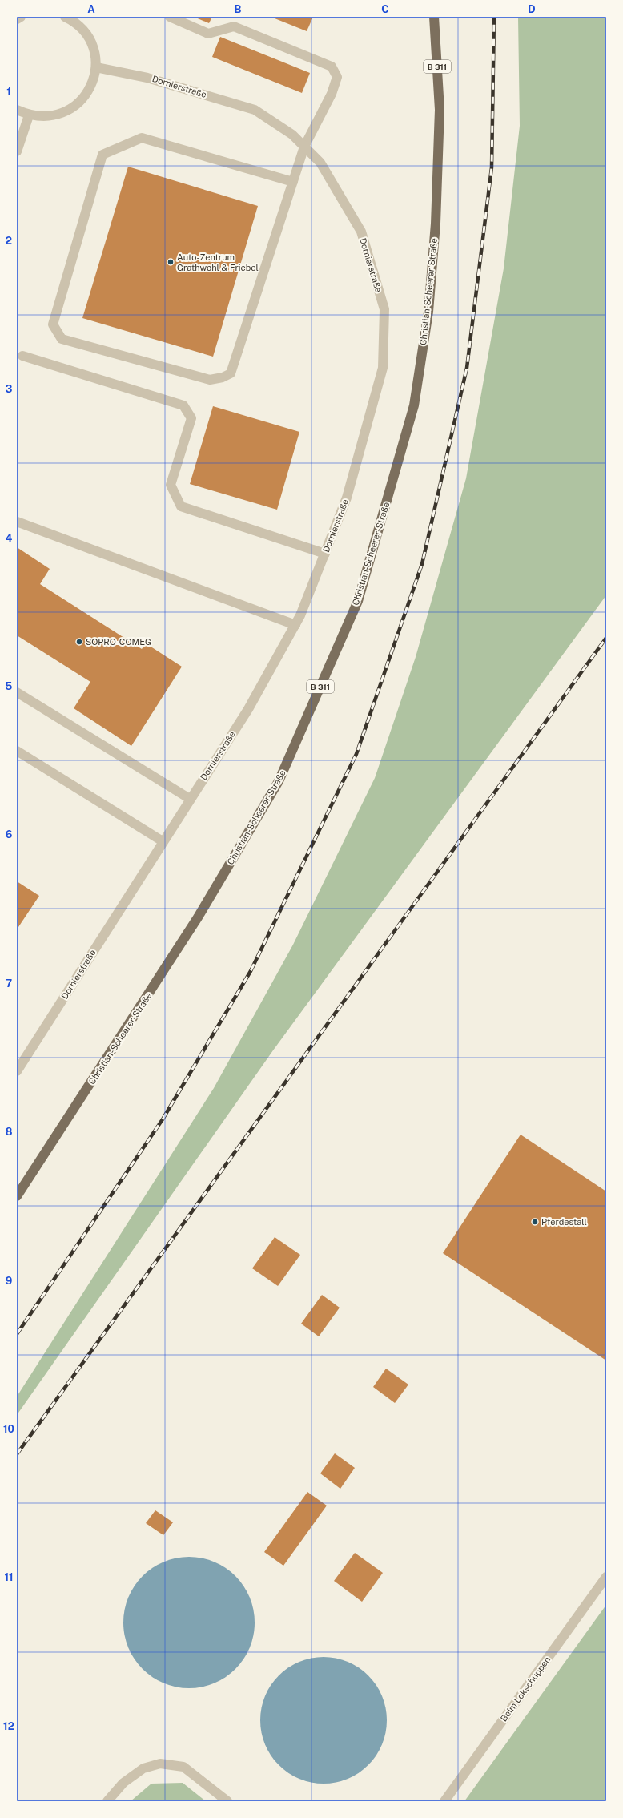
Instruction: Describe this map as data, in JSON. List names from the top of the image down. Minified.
{"streets":{"main road":["B 311","Christian-Scheerer-Straße"],"street":["Dornierstraße","Beim Lokschuppen"]},"places":["Auto-Zentrum Grathwohl & Friebel","SOPRO-COMEG","Pferdestall"],"grid":{"columns":["A","B","C","D"],"rows":["1","2","3","4","5","6","7","8","9","10","11","12"]}}
